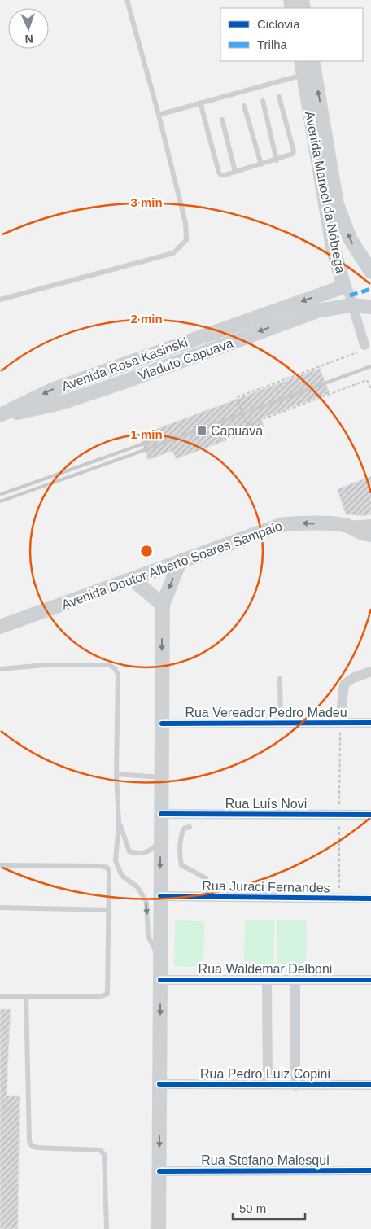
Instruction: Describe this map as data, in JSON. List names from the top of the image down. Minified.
{"streets":{"main road":["Avenida Manoel da Nóbrega","Viaduto Capuava","Avenida Rosa Kasinski","Avenida Doutor Alberto Soares Sampaio"],"street":["Rua Vereador Pedro Madeu","Rua Luís Novi","Rua Juraci Fernandes","Rua Waldemar Delboni","Rua Pedro Luiz Copini","Rua Stefano Malesqui"]},"crossings":[["Avenida Manoel da Nóbrega","Avenida Rosa Kasinski"],["Viaduto Capuava","Avenida Rosa Kasinski"]],"one_way":["Viaduto Capuava","Avenida Rosa Kasinski","Avenida Doutor Alberto Soares Sampaio"],"places":{"transit":["Capuava"]},"legend":["Ciclovia","Trilha"],"scale_bar":"50 m","north":"bottom","rings":["3 min","2 min","1 min"]}
